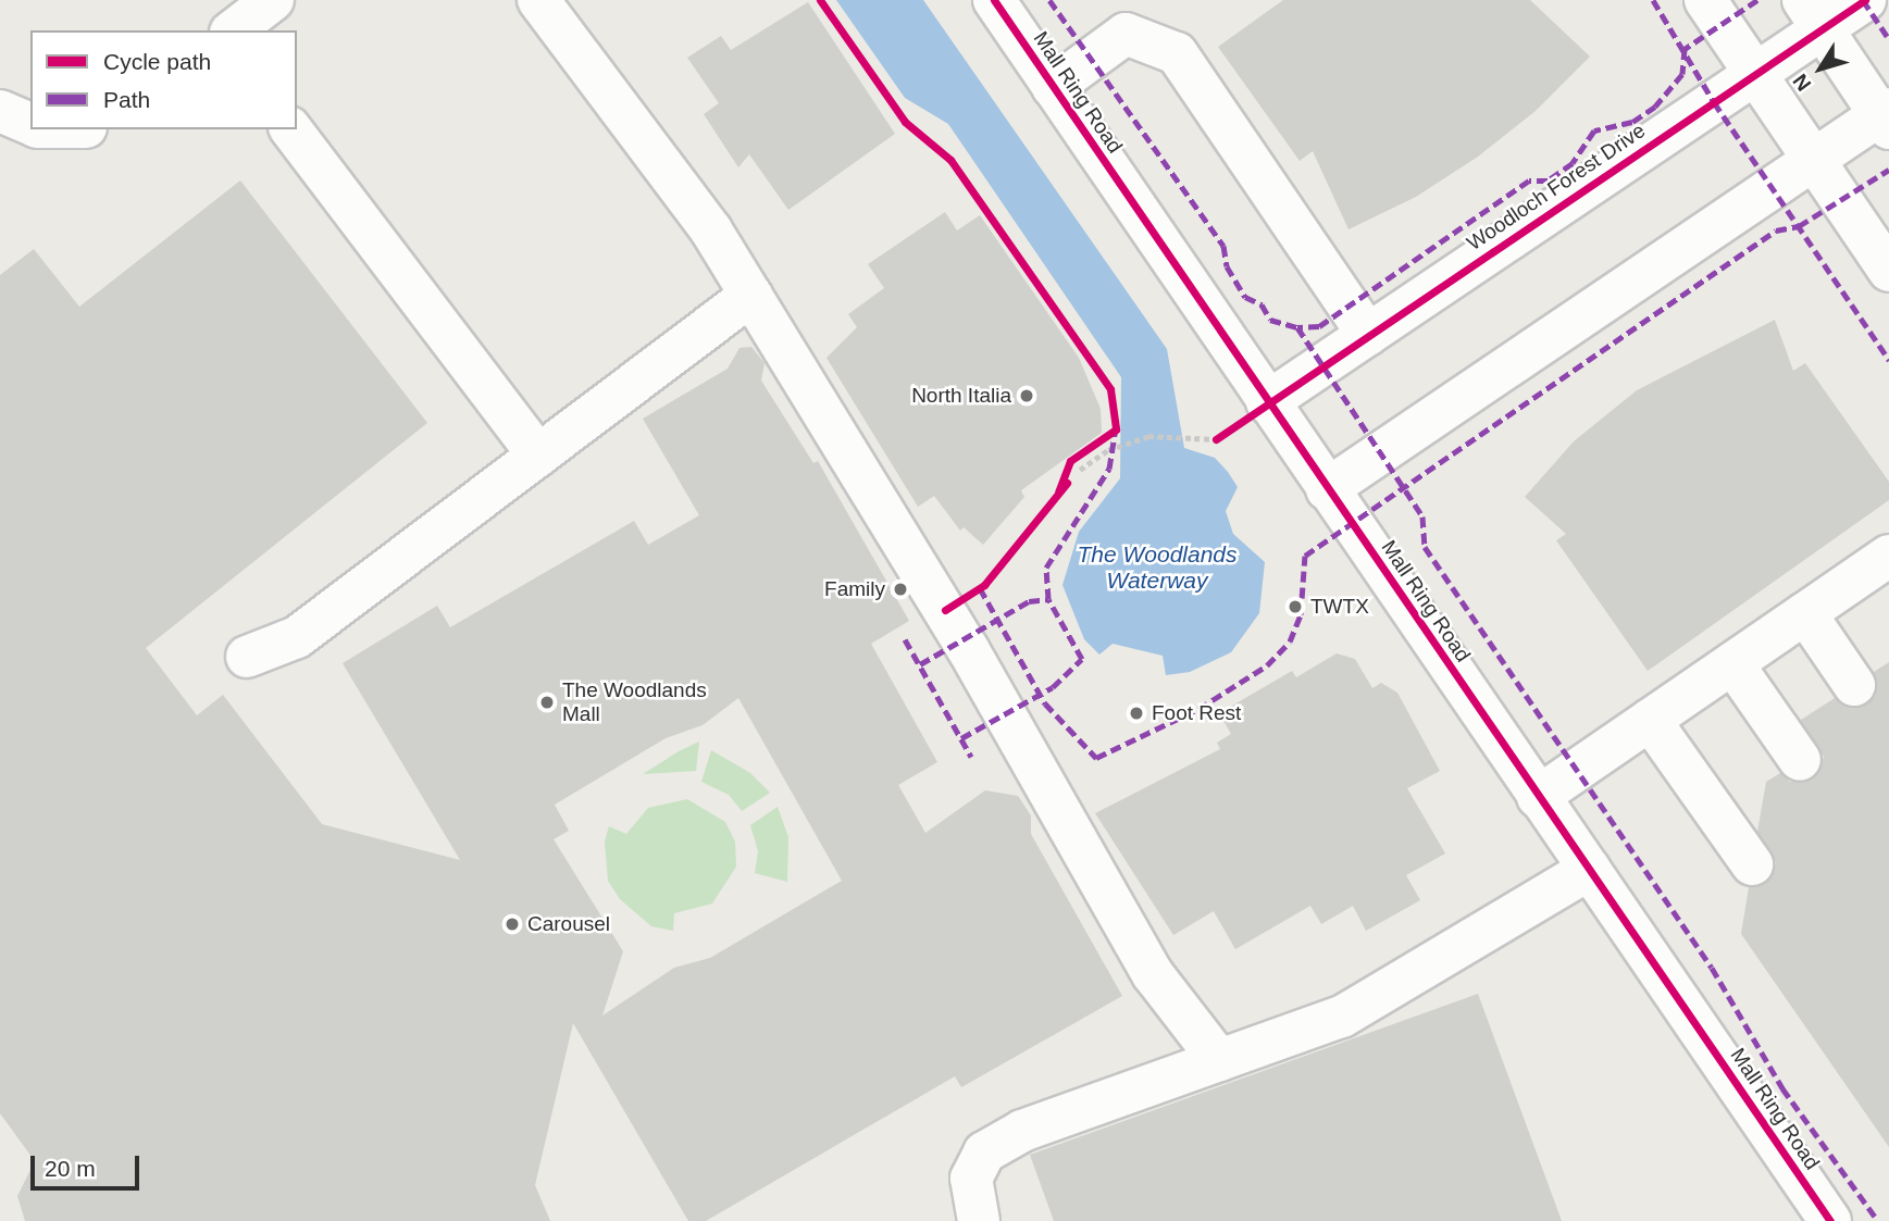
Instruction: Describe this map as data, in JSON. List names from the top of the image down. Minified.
{"streets":{"street":["Mall Ring Road","Woodloch Forest Drive"]},"crossings":[["Mall Ring Road","Woodloch Forest Drive"]],"water":["The Woodlands Waterway"],"places":["North Italia","Family","TWTX","The Woodlands Mall","Foot Rest","Carousel"],"legend":["Cycle path","Path"],"scale_bar":"20 m","north":"bottom left"}
